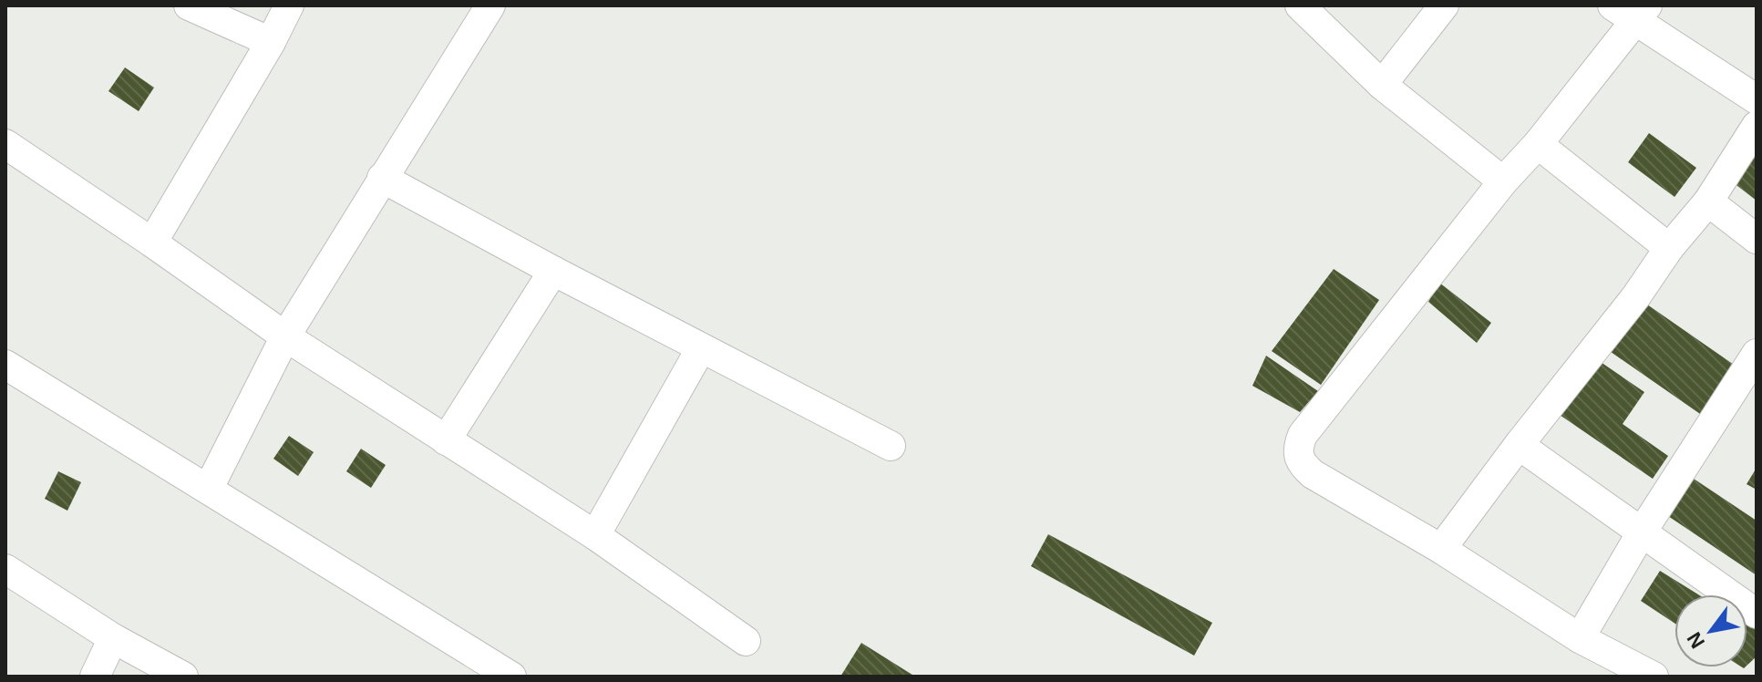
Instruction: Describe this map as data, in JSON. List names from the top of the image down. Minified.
{"north":"bottom left"}
